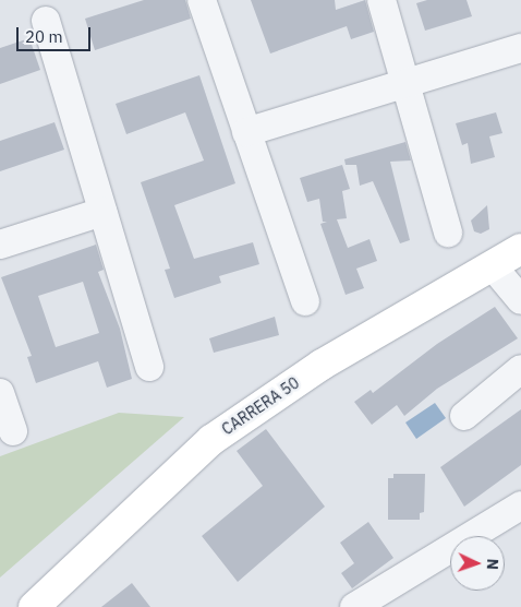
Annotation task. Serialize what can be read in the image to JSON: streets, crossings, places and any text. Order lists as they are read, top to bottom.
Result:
{
  "streets": {
    "street": ["CARRERA 50"]
  },
  "scale_bar": "20 m",
  "north": "right"
}
